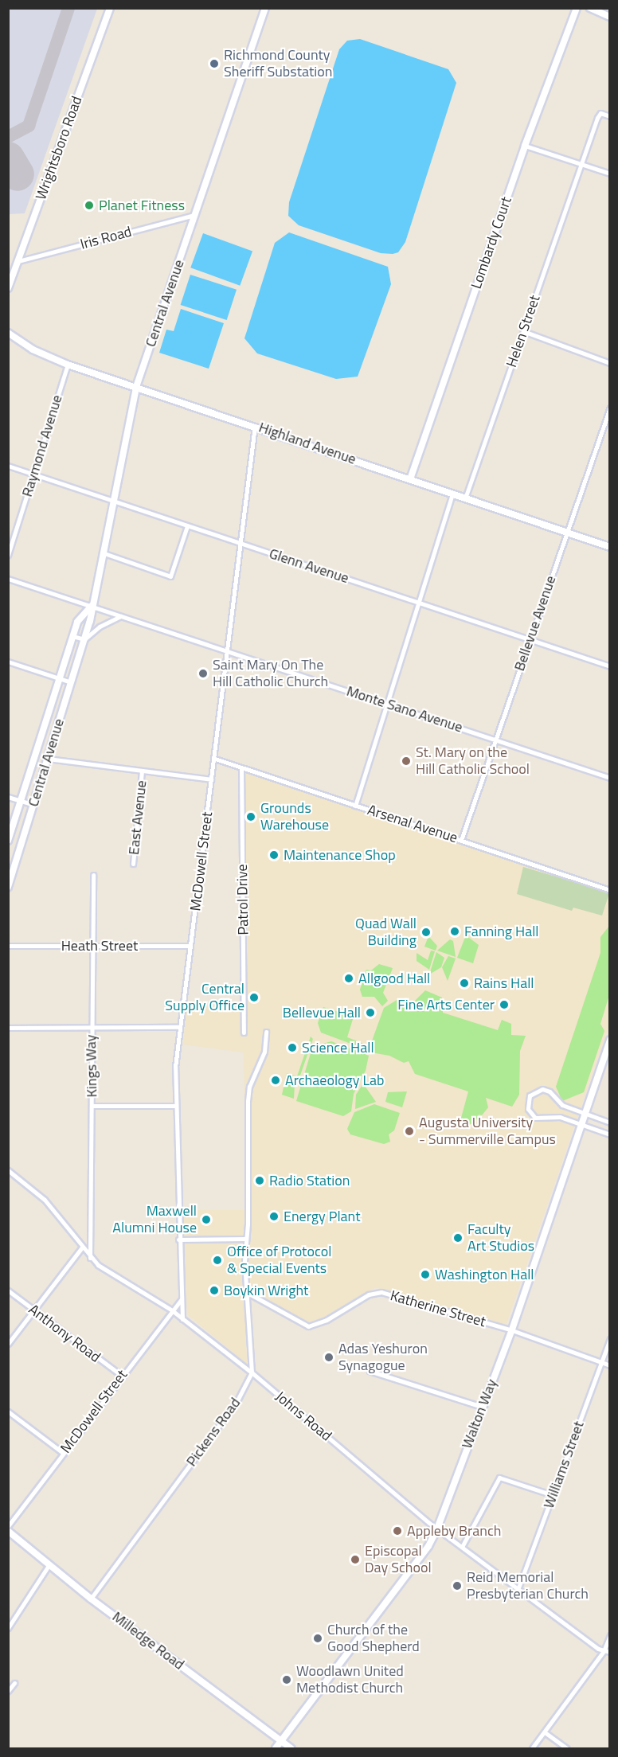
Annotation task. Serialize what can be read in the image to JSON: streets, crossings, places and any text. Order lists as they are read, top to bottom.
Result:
{
  "streets": {
    "main road": [
      "Wrightsboro Road",
      "Lombardy Court",
      "Central Avenue",
      "Highland Avenue",
      "Walton Way",
      "Milledge Road"
    ],
    "street": [
      "Iris Road",
      "Helen Street",
      "Raymond Avenue",
      "Glenn Avenue",
      "Bellevue Avenue",
      "Monte Sano Avenue",
      "East Avenue",
      "Arsenal Avenue",
      "McDowell Street",
      "Patrol Drive",
      "Heath Street",
      "Kings Way",
      "Katherine Street",
      "Anthony Road",
      "Johns Road",
      "Pickens Road",
      "Williams Street"
    ]
  },
  "crossings": [
    ["Wrightsboro Road", "Iris Road"],
    ["Iris Road", "Central Avenue"],
    ["Lombardy Court", "Highland Avenue"],
    ["Central Avenue", "Highland Avenue"],
    ["Central Avenue", "Glenn Avenue"],
    ["Central Avenue", "Monte Sano Avenue"],
    ["Helen Street", "Highland Avenue"],
    ["Highland Avenue", "Raymond Avenue"],
    ["Highland Avenue", "Bellevue Avenue"],
    ["Highland Avenue", "McDowell Street"],
    ["Raymond Avenue", "Glenn Avenue"],
    ["Glenn Avenue", "Bellevue Avenue"],
    ["Glenn Avenue", "McDowell Street"],
    ["Bellevue Avenue", "Monte Sano Avenue"],
    ["Bellevue Avenue", "Arsenal Avenue"],
    ["Monte Sano Avenue", "McDowell Street"],
    ["Arsenal Avenue", "McDowell Street"],
    ["Arsenal Avenue", "Patrol Drive"],
    ["McDowell Street", "Heath Street"],
    ["McDowell Street", "Anthony Road"],
    ["McDowell Street", "Johns Road"],
    ["Heath Street", "Kings Way"],
    ["Kings Way", "Johns Road"],
    ["Katherine Street", "Walton Way"],
    ["Katherine Street", "Williams Street"],
    ["Walton Way", "Johns Road"],
    ["Walton Way", "Milledge Road"],
    ["Johns Road", "Pickens Road"],
    ["Johns Road", "Williams Street"],
    ["Pickens Road", "Milledge Road"]
  ],
  "places": [
    "Richmond County Sheriff Substation",
    "Planet Fitness",
    "Saint Mary On The Hill Catholic Church",
    "St. Mary on the Hill Catholic School",
    "Grounds Warehouse",
    "Maintenance Shop",
    "Fanning Hall",
    "Quad Wall Building",
    "Allgood Hall",
    "Rains Hall",
    "Central Supply Office",
    "Fine Arts Center",
    "Bellevue Hall",
    "Science Hall",
    "Archaeology Lab",
    "Augusta University - Summerville Campus",
    "Radio Station",
    "Energy Plant",
    "Maxwell Alumni House",
    "Faculty Art Studios",
    "Office of Protocol & Special Events",
    "Washington Hall",
    "Boykin Wright",
    "Adas Yeshuron Synagogue",
    "Appleby Branch",
    "Episcopal Day School",
    "Reid Memorial Presbyterian Church",
    "Church of the Good Shepherd",
    "Woodlawn United Methodist Church"
  ]
}
